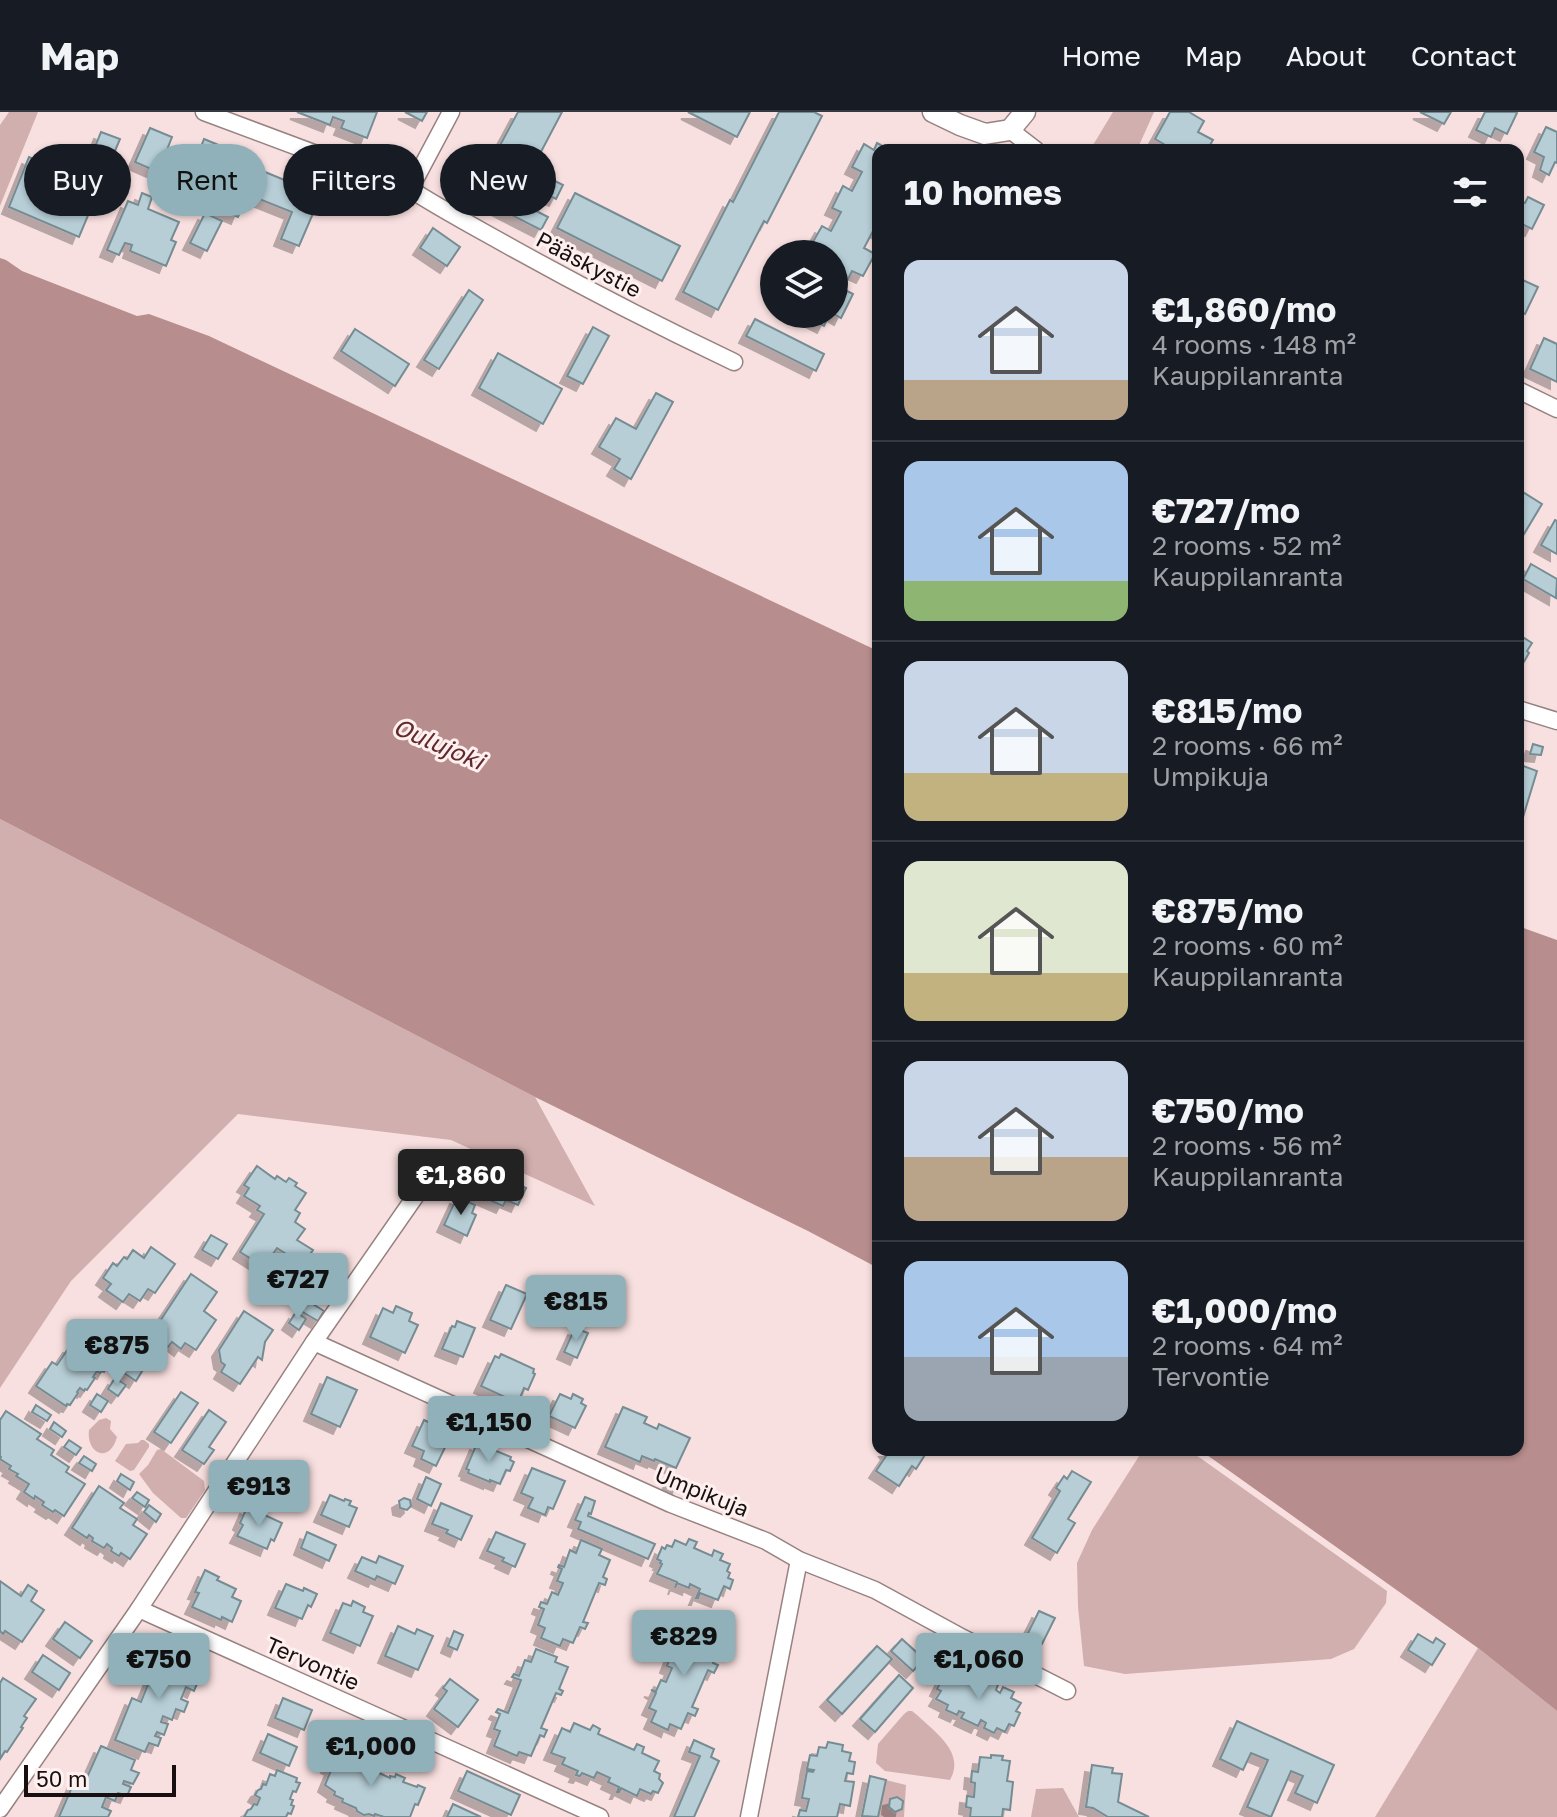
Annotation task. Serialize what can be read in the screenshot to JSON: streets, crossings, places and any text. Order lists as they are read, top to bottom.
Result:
{
  "streets": {
    "street": ["Pääskystie", "Umpikuja", "Tervontie"]
  },
  "water": ["Oulujoki"],
  "scale_bar": "50 m",
  "page": {
    "header": "Map",
    "nav": [
      "Home",
      "Map",
      "About",
      "Contact"
    ],
    "chip": [
      "Buy",
      "Rent",
      "Filters",
      "New"
    ],
    "heading": "10 homes",
    "list": [
      {
        "name": "€1,860/mo",
        "note": "4 rooms · 148 m² · Kauppilanranta"
      },
      {
        "name": "€727/mo",
        "note": "2 rooms · 52 m² · Kauppilanranta"
      },
      {
        "name": "€815/mo",
        "note": "2 rooms · 66 m² · Umpikuja"
      },
      {
        "name": "€875/mo",
        "note": "2 rooms · 60 m² · Kauppilanranta"
      },
      {
        "name": "€750/mo",
        "note": "2 rooms · 56 m² · Kauppilanranta"
      },
      {
        "name": "€1,000/mo",
        "note": "2 rooms · 64 m² · Tervontie"
      }
    ],
    "price": [
      "€1,860",
      "€727",
      "€815",
      "€875",
      "€1,150",
      "€913",
      "€829",
      "€750",
      "€1,060",
      "€1,000"
    ],
    "scale": "50 m"
  }
}
